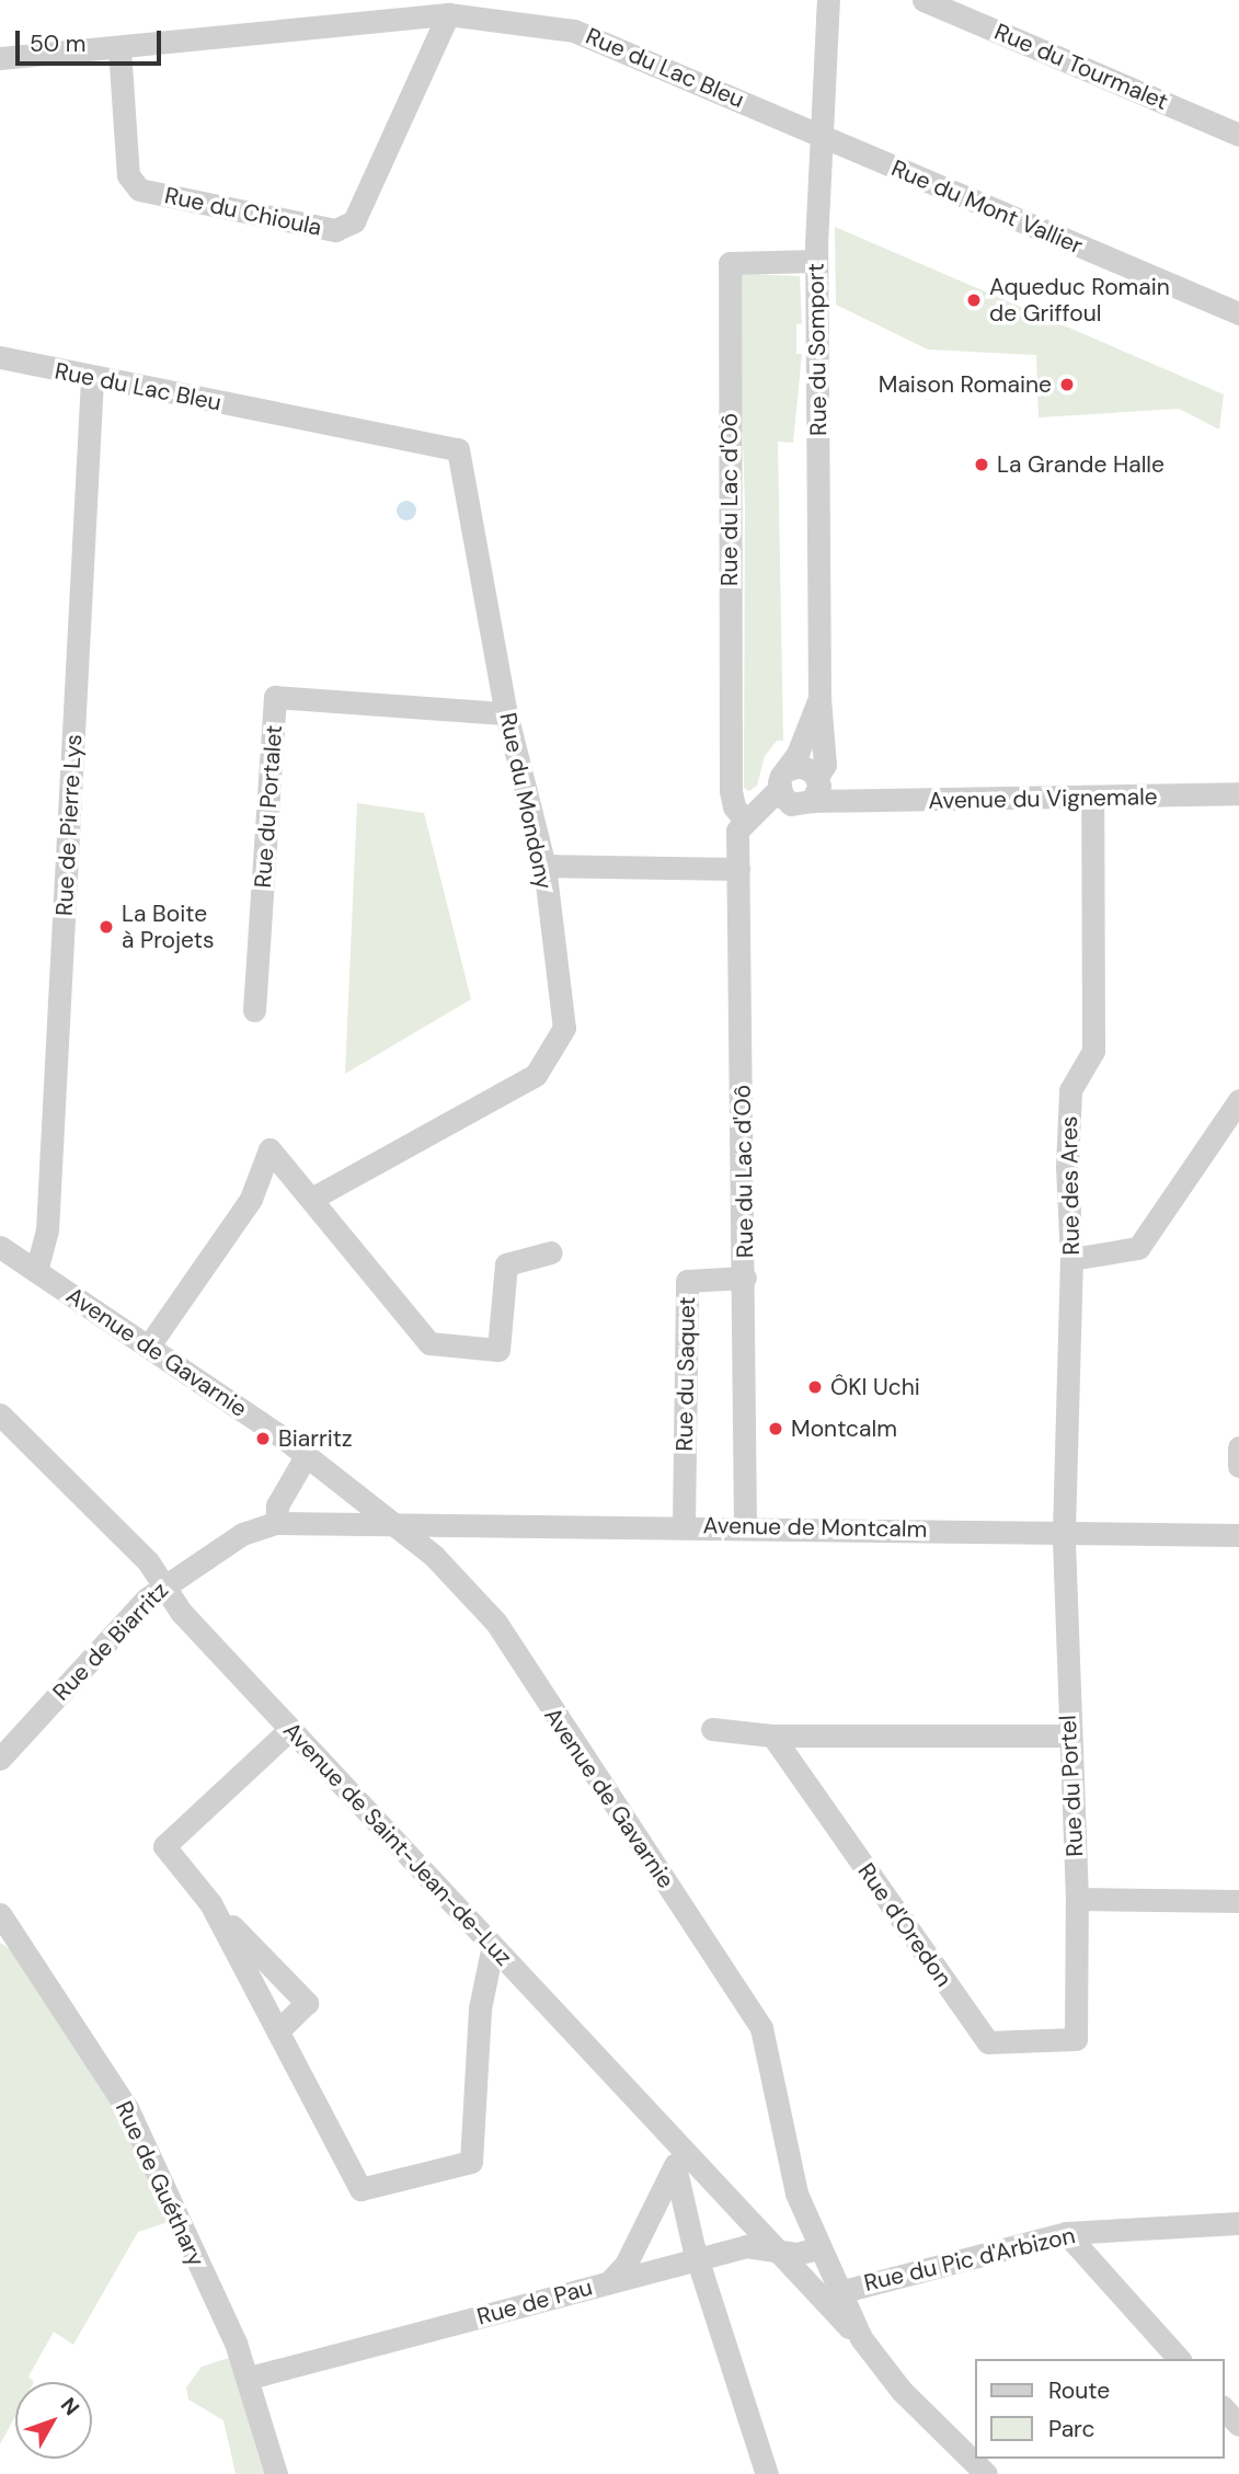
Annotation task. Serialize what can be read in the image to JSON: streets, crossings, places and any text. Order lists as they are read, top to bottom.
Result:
{
  "streets": {
    "street": [
      "Rue du Tourmalet",
      "Rue du Lac Bleu",
      "Rue du Mont Vallier",
      "Rue du Chioula",
      "Rue du Somport",
      "Rue du Lac d'Oô",
      "Avenue du Vignemale",
      "Rue du Mondony",
      "Rue du Portalet",
      "Rue de Pierre Lys",
      "Rue des Ares",
      "Avenue de Gavarnie",
      "Rue du Saquet",
      "Avenue de Montcalm",
      "Rue de Biarritz",
      "Rue du Portel",
      "Avenue de Saint-Jean-de-Luz",
      "Rue d'Oredon",
      "Rue de Guéthary",
      "Rue du Pic d'Arbizon",
      "Rue de Pau"
    ]
  },
  "crossings": [
    ["Rue du Lac Bleu", "Rue du Mont Vallier"],
    ["Rue du Lac Bleu", "Rue du Chioula"],
    ["Rue du Lac Bleu", "Rue du Somport"],
    ["Rue du Lac Bleu", "Rue du Mondony"],
    ["Rue du Lac Bleu", "Rue de Pierre Lys"],
    ["Rue du Mont Vallier", "Rue du Somport"],
    ["Rue du Somport", "Rue du Lac d'Oô"],
    ["Rue du Somport", "Avenue du Vignemale"],
    ["Rue du Lac d'Oô", "Rue du Saquet"],
    ["Rue du Lac d'Oô", "Avenue de Montcalm"],
    ["Avenue du Vignemale", "Rue des Ares"],
    ["Rue du Mondony", "Rue du Portalet"],
    ["Rue de Pierre Lys", "Avenue de Gavarnie"],
    ["Rue des Ares", "Avenue de Montcalm"],
    ["Rue des Ares", "Rue du Portel"],
    ["Avenue de Gavarnie", "Avenue de Montcalm"],
    ["Avenue de Gavarnie", "Rue de Biarritz"],
    ["Avenue de Gavarnie", "Avenue de Saint-Jean-de-Luz"],
    ["Avenue de Gavarnie", "Rue du Pic d'Arbizon"],
    ["Avenue de Gavarnie", "Rue de Pau"],
    ["Rue du Saquet", "Avenue de Montcalm"],
    ["Avenue de Montcalm", "Rue de Biarritz"],
    ["Avenue de Montcalm", "Rue du Portel"],
    ["Rue de Biarritz", "Avenue de Saint-Jean-de-Luz"],
    ["Rue du Portel", "Rue d'Oredon"],
    ["Avenue de Saint-Jean-de-Luz", "Rue de Pau"],
    ["Rue de Guéthary", "Rue de Pau"]
  ],
  "places": [
    "Aqueduc Romain de Griffoul",
    "Maison Romaine",
    "La Grande Halle",
    "La Boite à Projets",
    "ÔKI Uchi",
    "Montcalm",
    "Biarritz"
  ],
  "legend": ["Route", "Parc"],
  "scale_bar": "50 m",
  "north": "top right"
}
